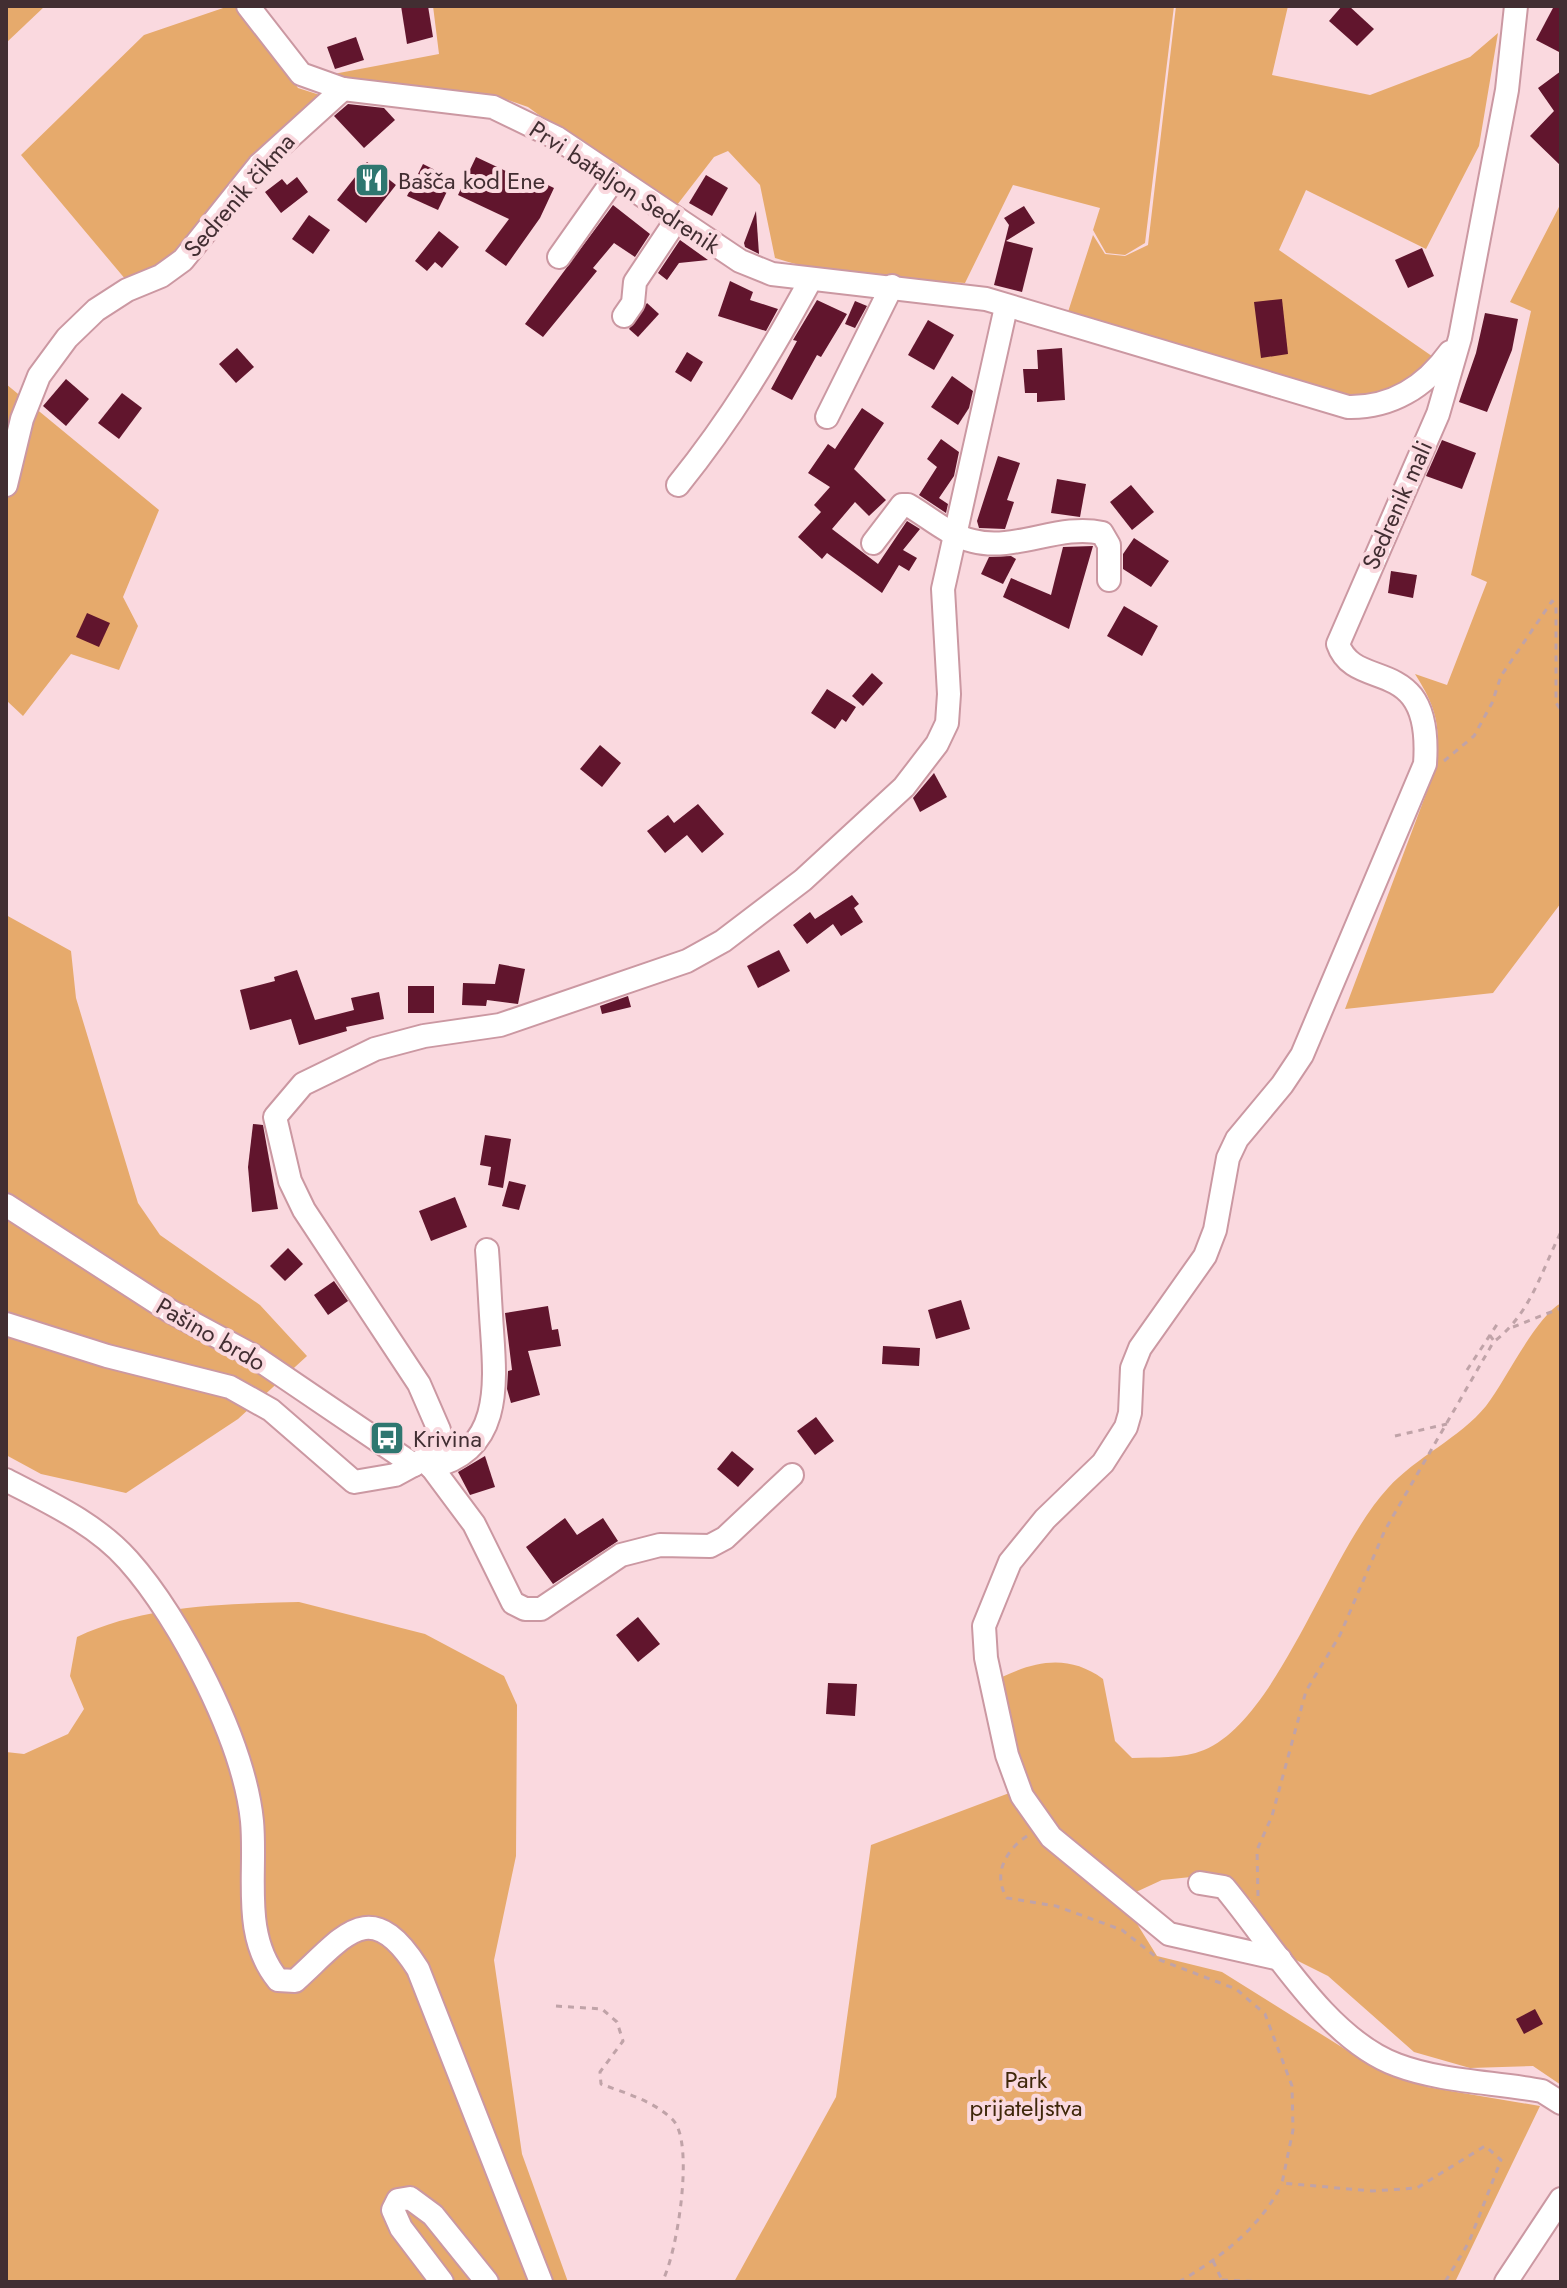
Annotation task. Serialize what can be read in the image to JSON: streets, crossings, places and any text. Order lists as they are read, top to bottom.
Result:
{
  "streets": {
    "street": [
      "Prvi bataljon Sedrenik",
      "Sedrenik čikma",
      "Sedrenik mali",
      "Pašino brdo"
    ]
  },
  "crossings": [
    ["Prvi bataljon Sedrenik", "Sedrenik čikma"],
    ["Prvi bataljon Sedrenik", "Sedrenik mali"]
  ],
  "parks": ["Park prijateljstva"],
  "places": {
    "restaurant": ["Bašča kod Ene"],
    "bus stop": ["Krivina"]
  }
}
